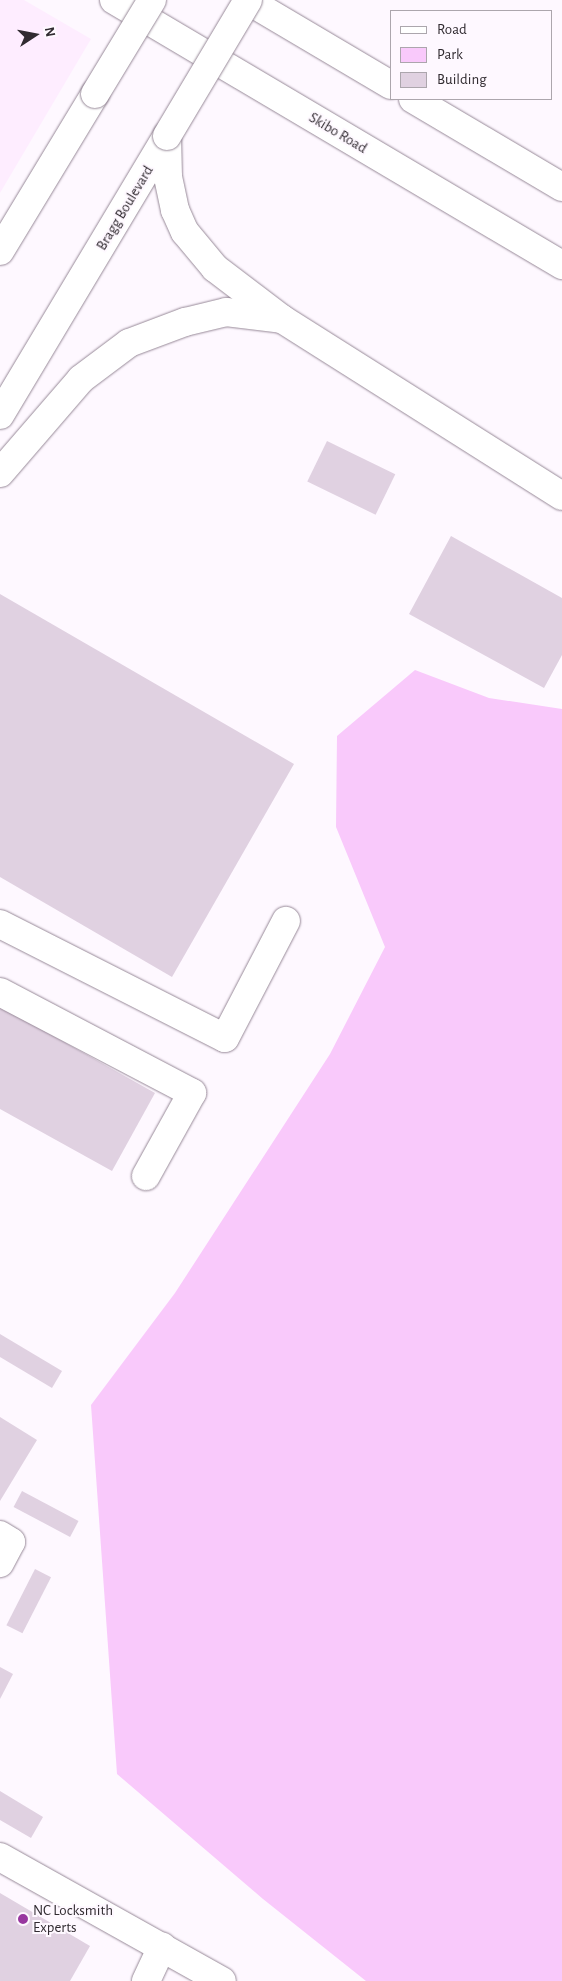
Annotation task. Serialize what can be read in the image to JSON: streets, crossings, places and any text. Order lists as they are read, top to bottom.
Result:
{
  "streets": {
    "main road": ["Skibo Road", "Bragg Boulevard"]
  },
  "places": ["NC Locksmith Experts"],
  "legend": ["Road", "Park", "Building"],
  "north": "right"
}
